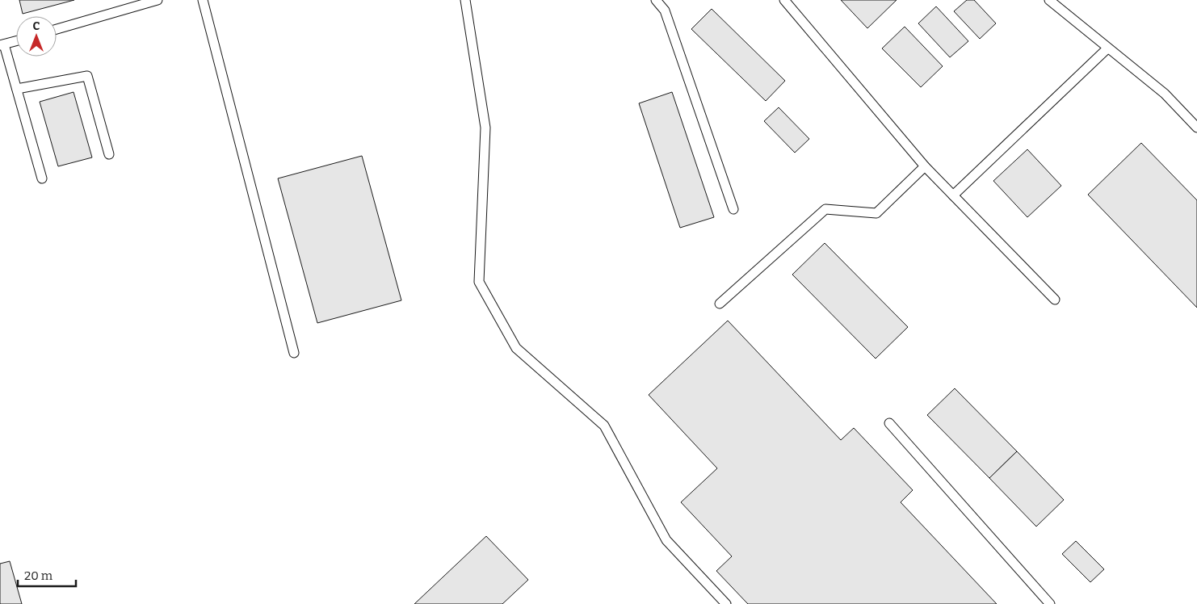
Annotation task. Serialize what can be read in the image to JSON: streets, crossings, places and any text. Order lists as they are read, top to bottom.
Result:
{
  "scale_bar": "20 m",
  "north": "top"
}
